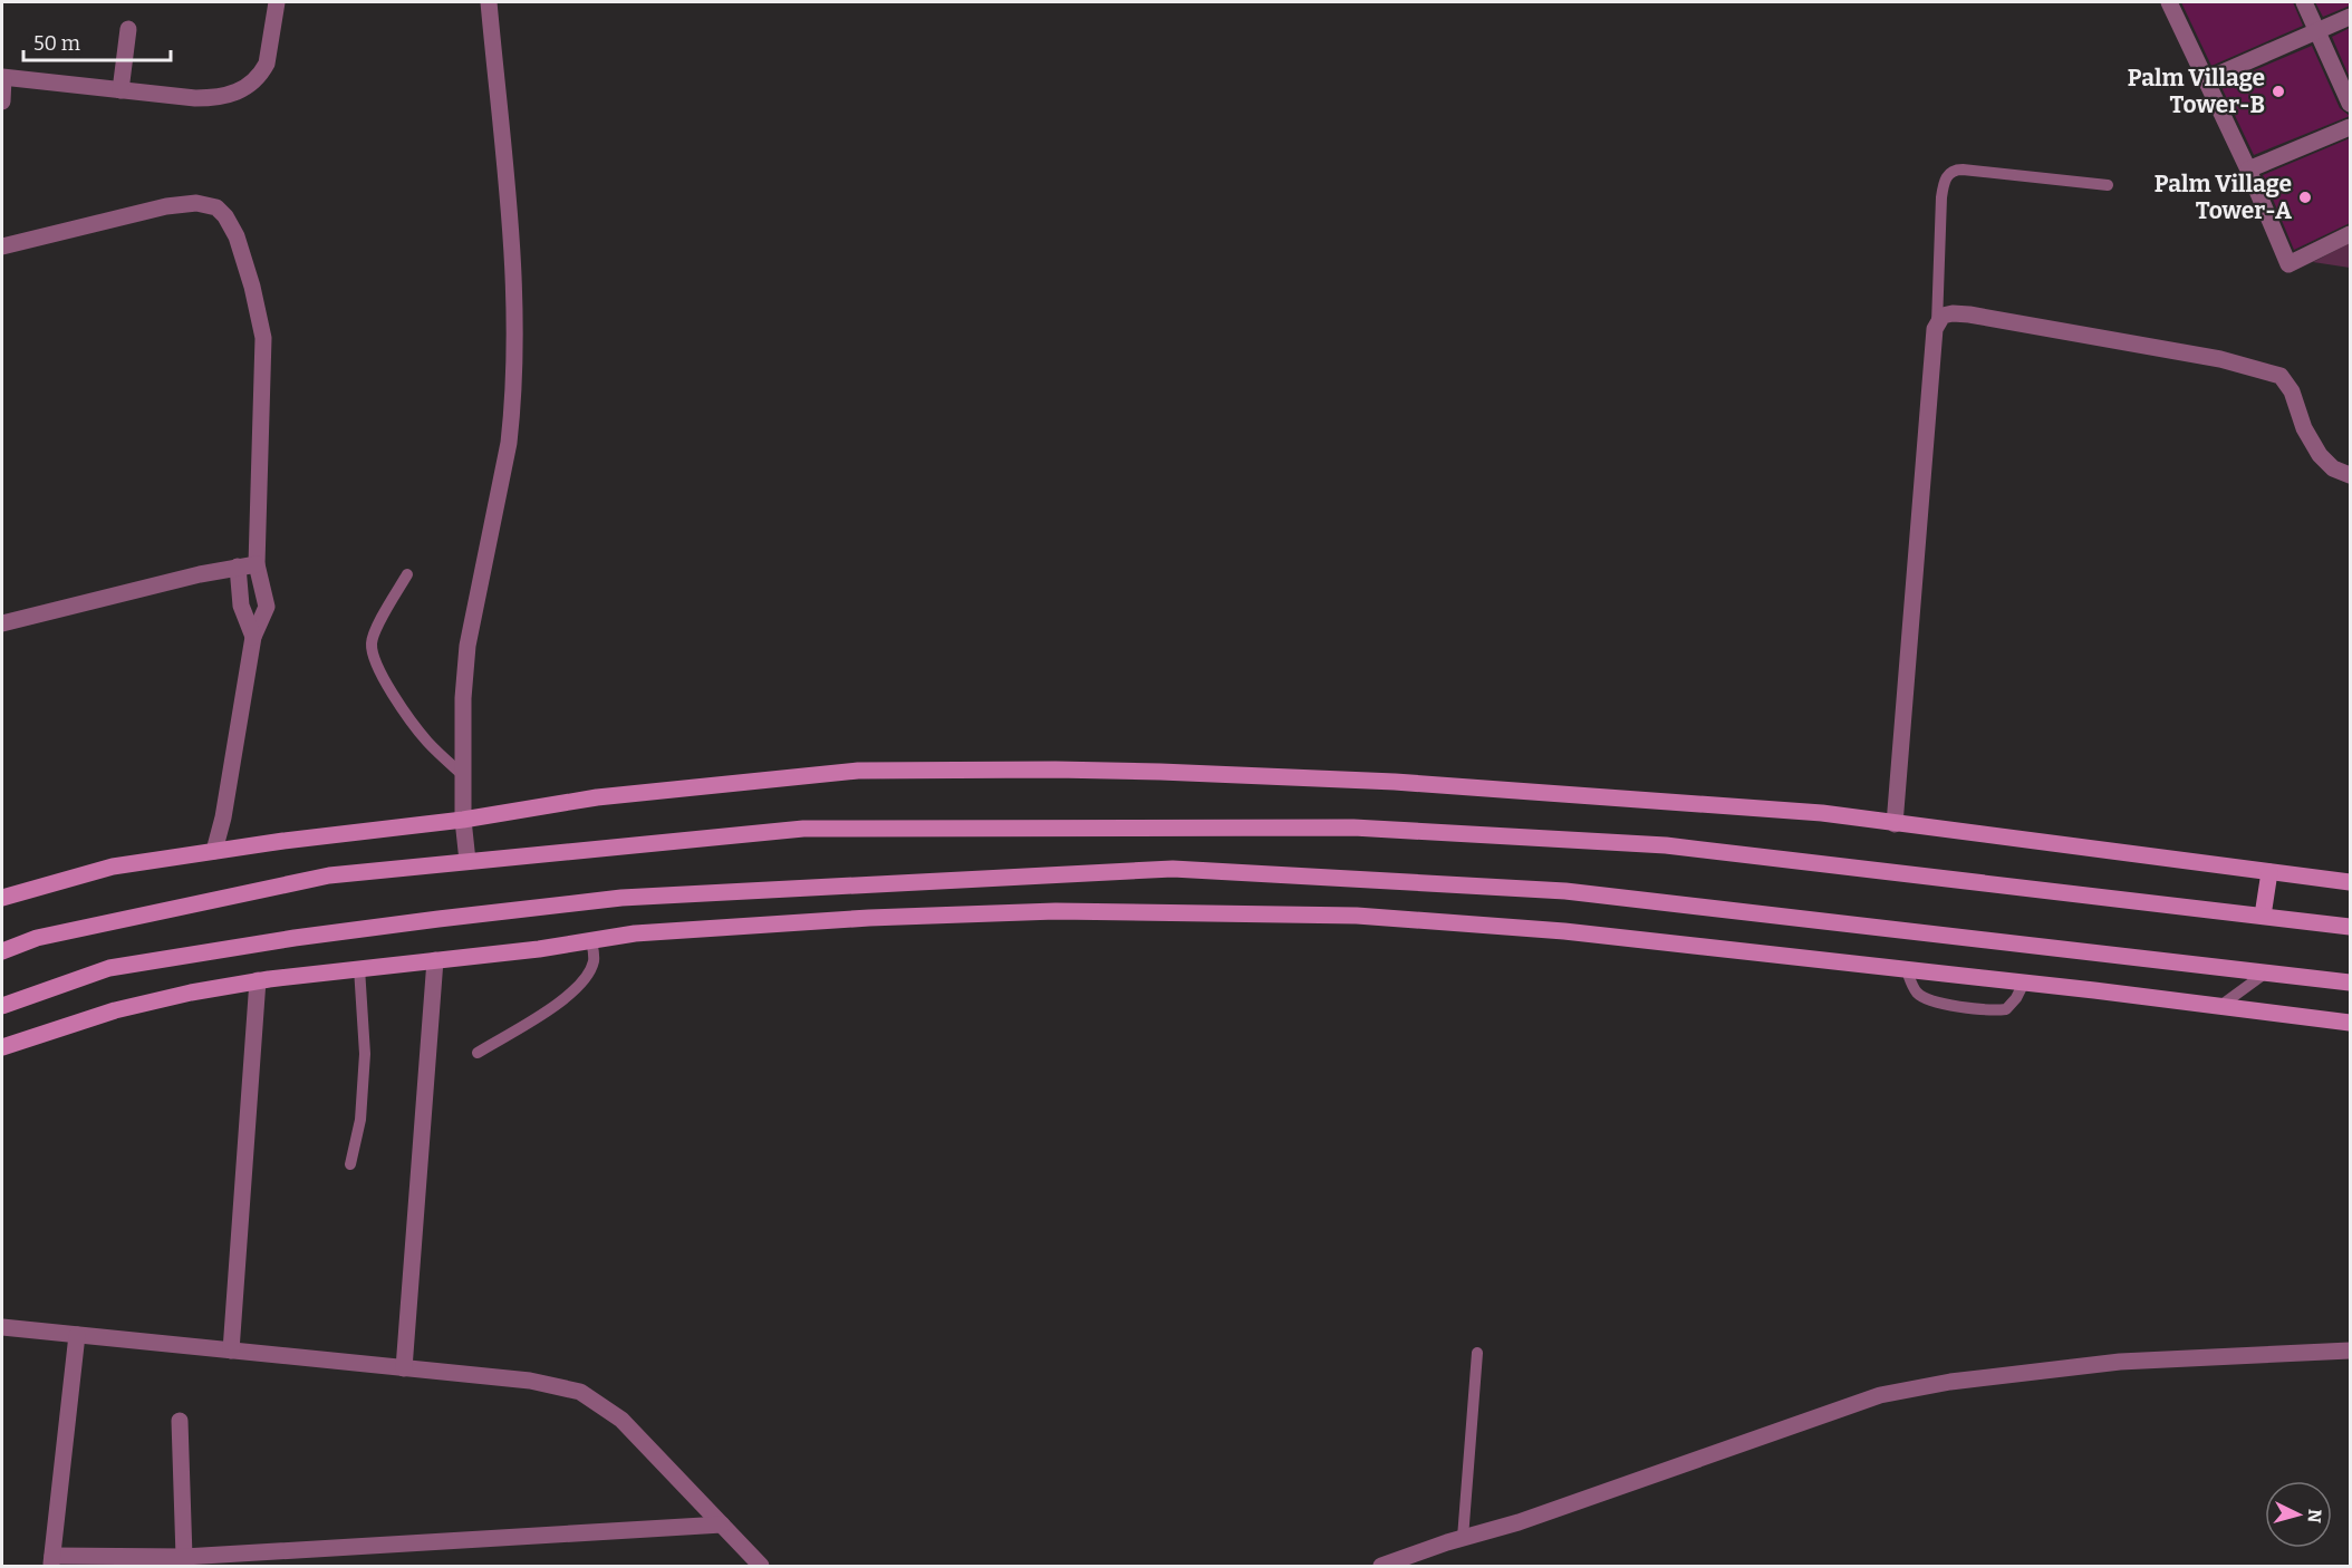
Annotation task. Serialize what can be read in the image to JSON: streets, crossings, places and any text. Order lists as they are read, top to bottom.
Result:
{
  "places": ["Palm Village Tower-B", "Palm Village Tower-A"],
  "scale_bar": "50 m",
  "north": "right"
}
